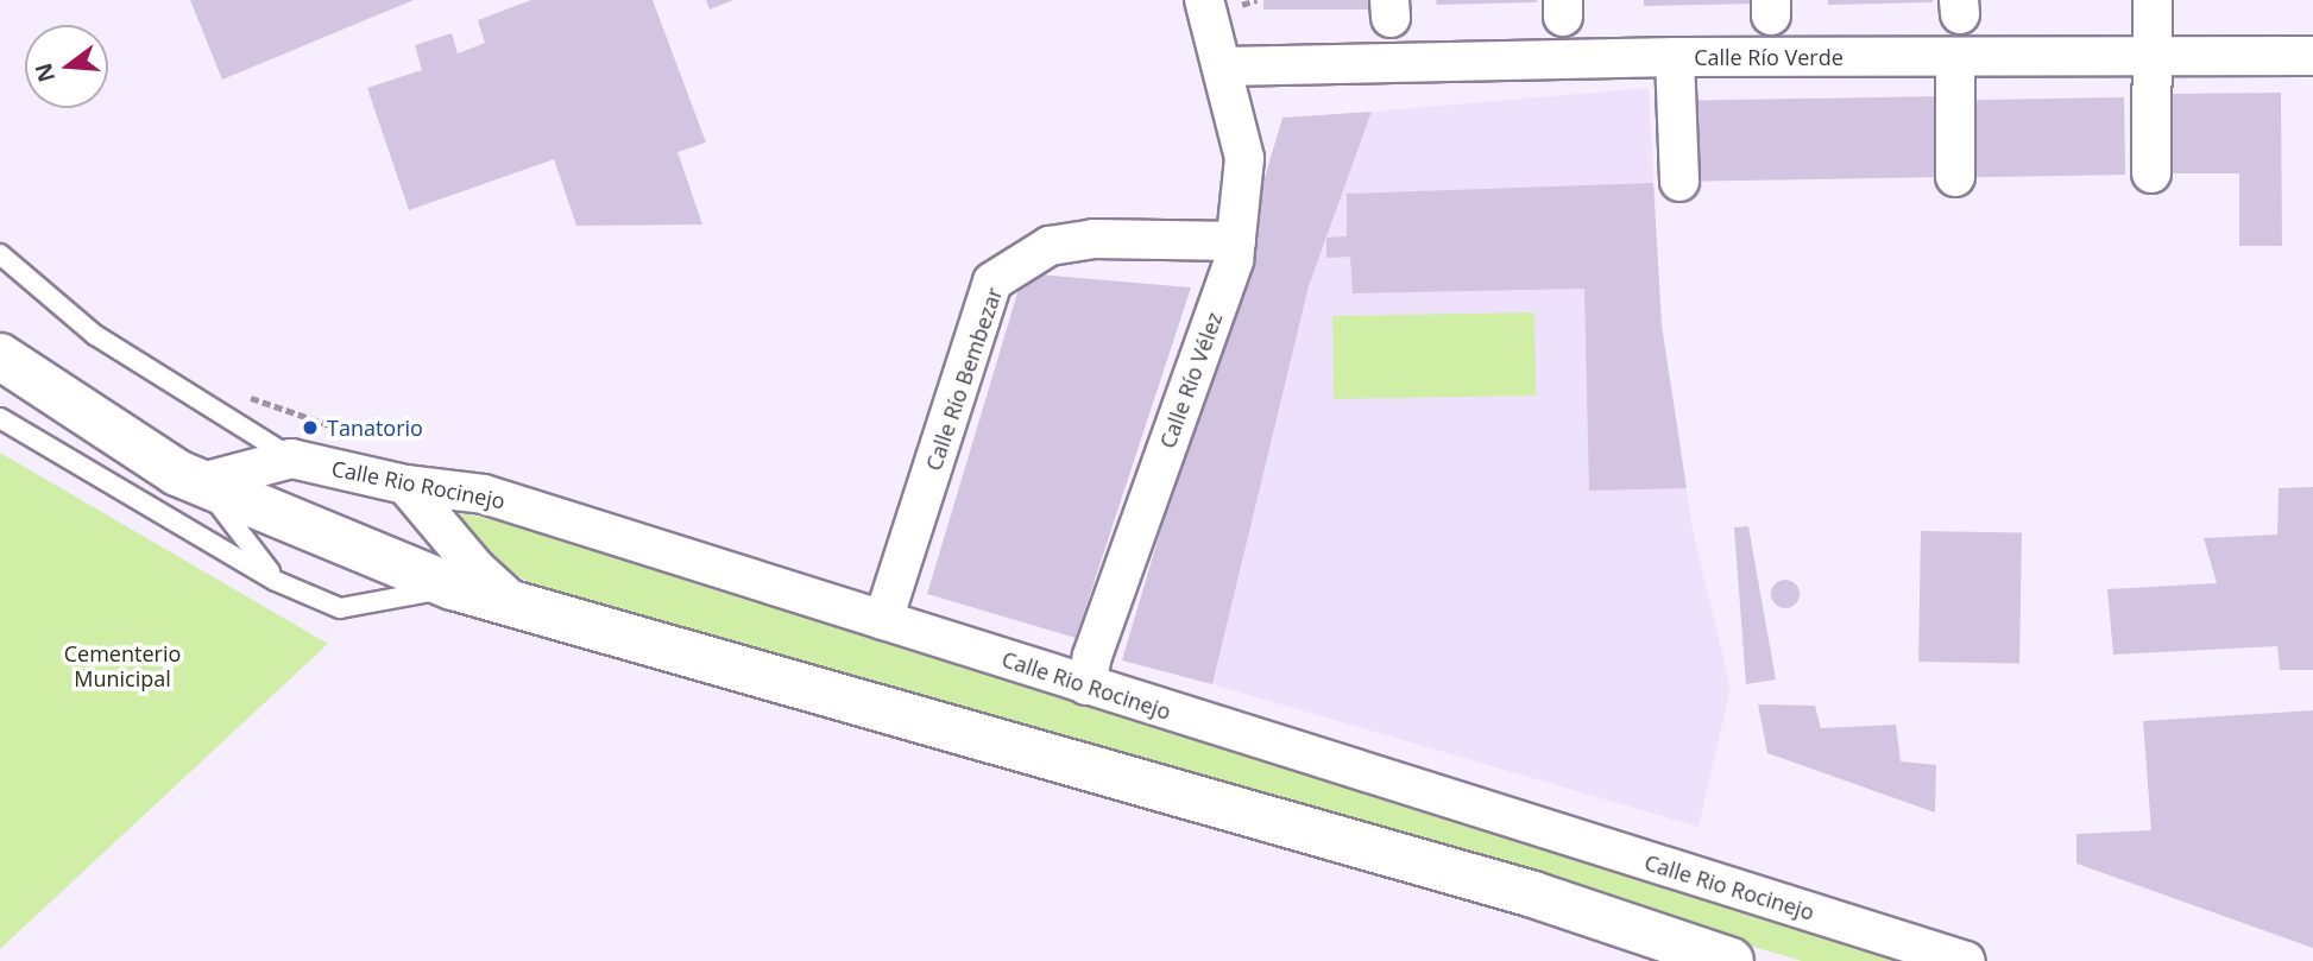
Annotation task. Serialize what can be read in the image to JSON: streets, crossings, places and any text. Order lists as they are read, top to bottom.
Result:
{
  "streets": {
    "street": [
      "Calle Río Verde",
      "Calle Río Bembezar",
      "Calle Río Vélez",
      "Calle Rio Rocinejo"
    ]
  },
  "crossings": [
    ["Calle Río Verde", "Calle Río Vélez"],
    ["Calle Río Bembezar", "Calle Río Vélez"],
    ["Calle Río Bembezar", "Calle Rio Rocinejo"],
    ["Calle Río Vélez", "Calle Rio Rocinejo"]
  ],
  "parks": ["Cementerio Municipal"],
  "places": ["Tanatorio"],
  "north": "left"
}
